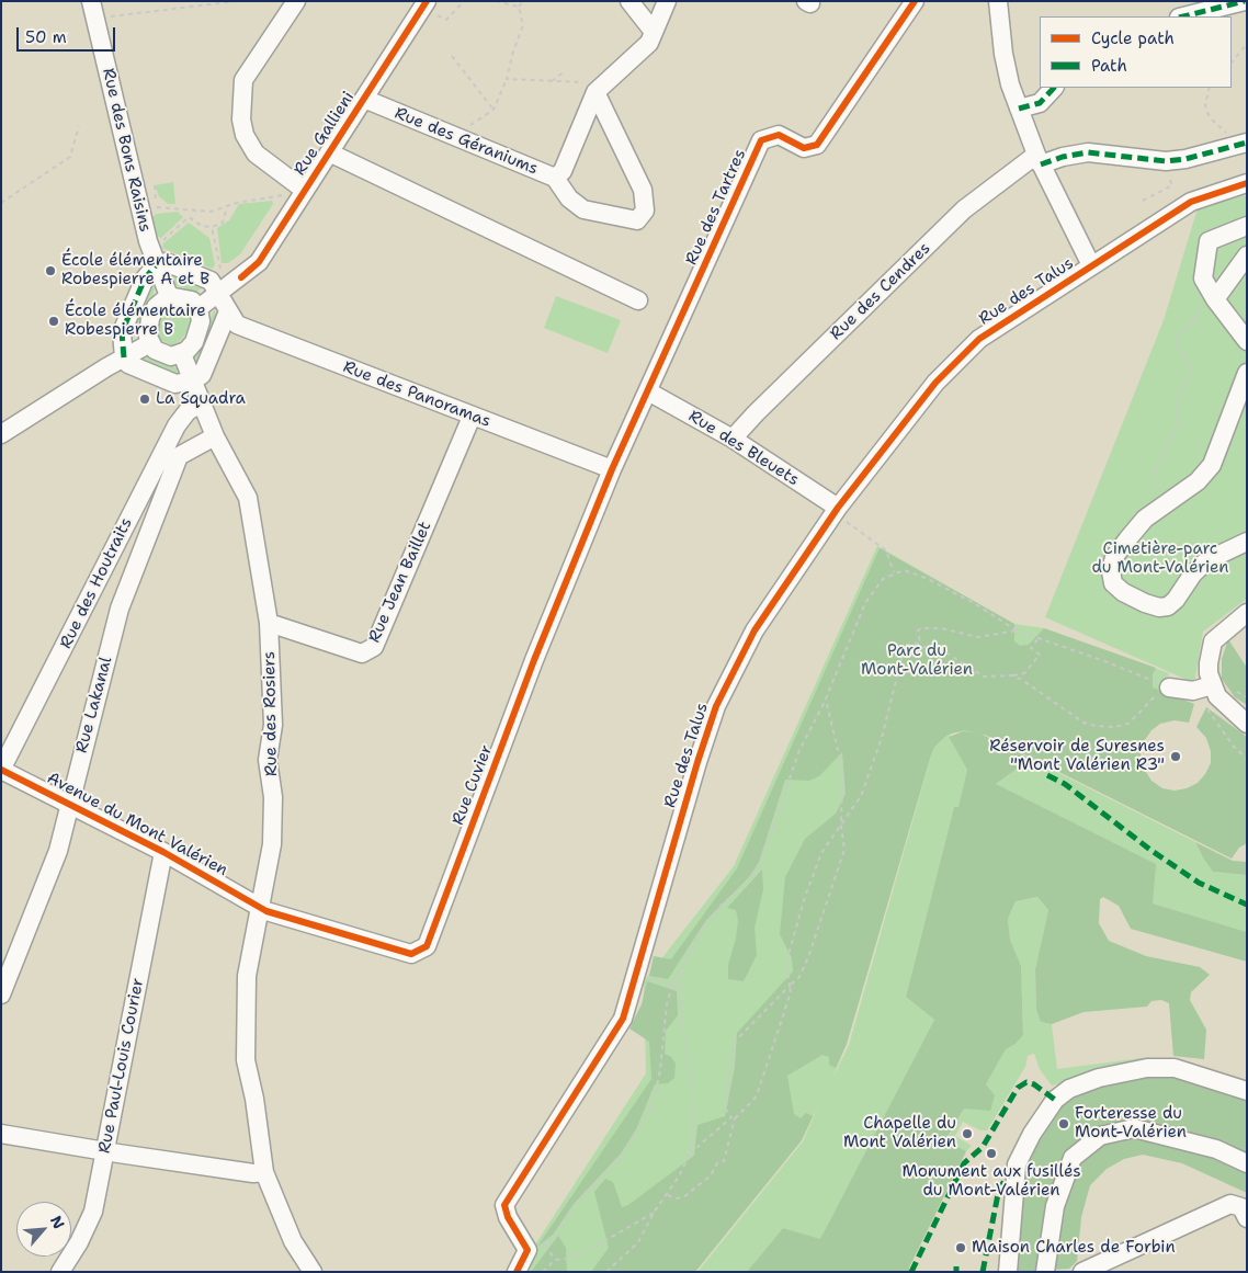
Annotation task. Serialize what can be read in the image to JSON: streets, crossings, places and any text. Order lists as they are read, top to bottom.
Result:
{
  "streets": {
    "street": [
      "Rue Gallieni",
      "Rue des Géraniums",
      "Rue des Bons Raisins",
      "Rue des Tartres",
      "Rue des Cendres",
      "Rue des Talus",
      "Rue des Panoramas",
      "Rue des Bleuets",
      "Rue Jean Baillet",
      "Rue des Houtraits",
      "Rue Lakanal",
      "Rue des Rosiers",
      "Rue Cuvier",
      "Avenue du Mont Valérien",
      "Rue Paul-Louis Courier"
    ]
  },
  "crossings": [
    ["Rue Gallieni", "Rue des Géraniums"],
    ["Rue Gallieni", "Rue des Bons Raisins"],
    ["Rue Gallieni", "Rue des Rosiers"],
    ["Rue des Bons Raisins", "Rue des Rosiers"],
    ["Rue des Tartres", "Rue des Panoramas"],
    ["Rue des Tartres", "Rue des Bleuets"],
    ["Rue des Tartres", "Rue Cuvier"],
    ["Rue des Cendres", "Rue des Bleuets"],
    ["Rue des Talus", "Rue des Bleuets"],
    ["Rue des Panoramas", "Rue Jean Baillet"],
    ["Rue des Panoramas", "Rue Cuvier"],
    ["Rue Jean Baillet", "Rue des Rosiers"],
    ["Rue des Houtraits", "Rue des Rosiers"],
    ["Rue des Houtraits", "Avenue du Mont Valérien"],
    ["Rue Lakanal", "Rue des Rosiers"],
    ["Rue Lakanal", "Avenue du Mont Valérien"],
    ["Rue des Rosiers", "Rue Cuvier"],
    ["Rue des Rosiers", "Avenue du Mont Valérien"],
    ["Rue Cuvier", "Avenue du Mont Valérien"],
    ["Avenue du Mont Valérien", "Rue Paul-Louis Courier"]
  ],
  "parks": ["Cimetière-parc du Mont-Valérien", "Parc du Mont-Valérien"],
  "places": [
    "École élémentaire Robespierre A et B",
    "École élémentaire Robespierre B",
    "La Squadra",
    "Réservoir de Suresnes \"Mont Valérien R3\"",
    "Forteresse du Mont-Valérien",
    "Chapelle du Mont Valérien",
    "Monument aux fusillés du Mont-Valérien",
    "Maison Charles de Forbin"
  ],
  "legend": ["Cycle path", "Path"],
  "scale_bar": "50 m",
  "north": "top right"
}
